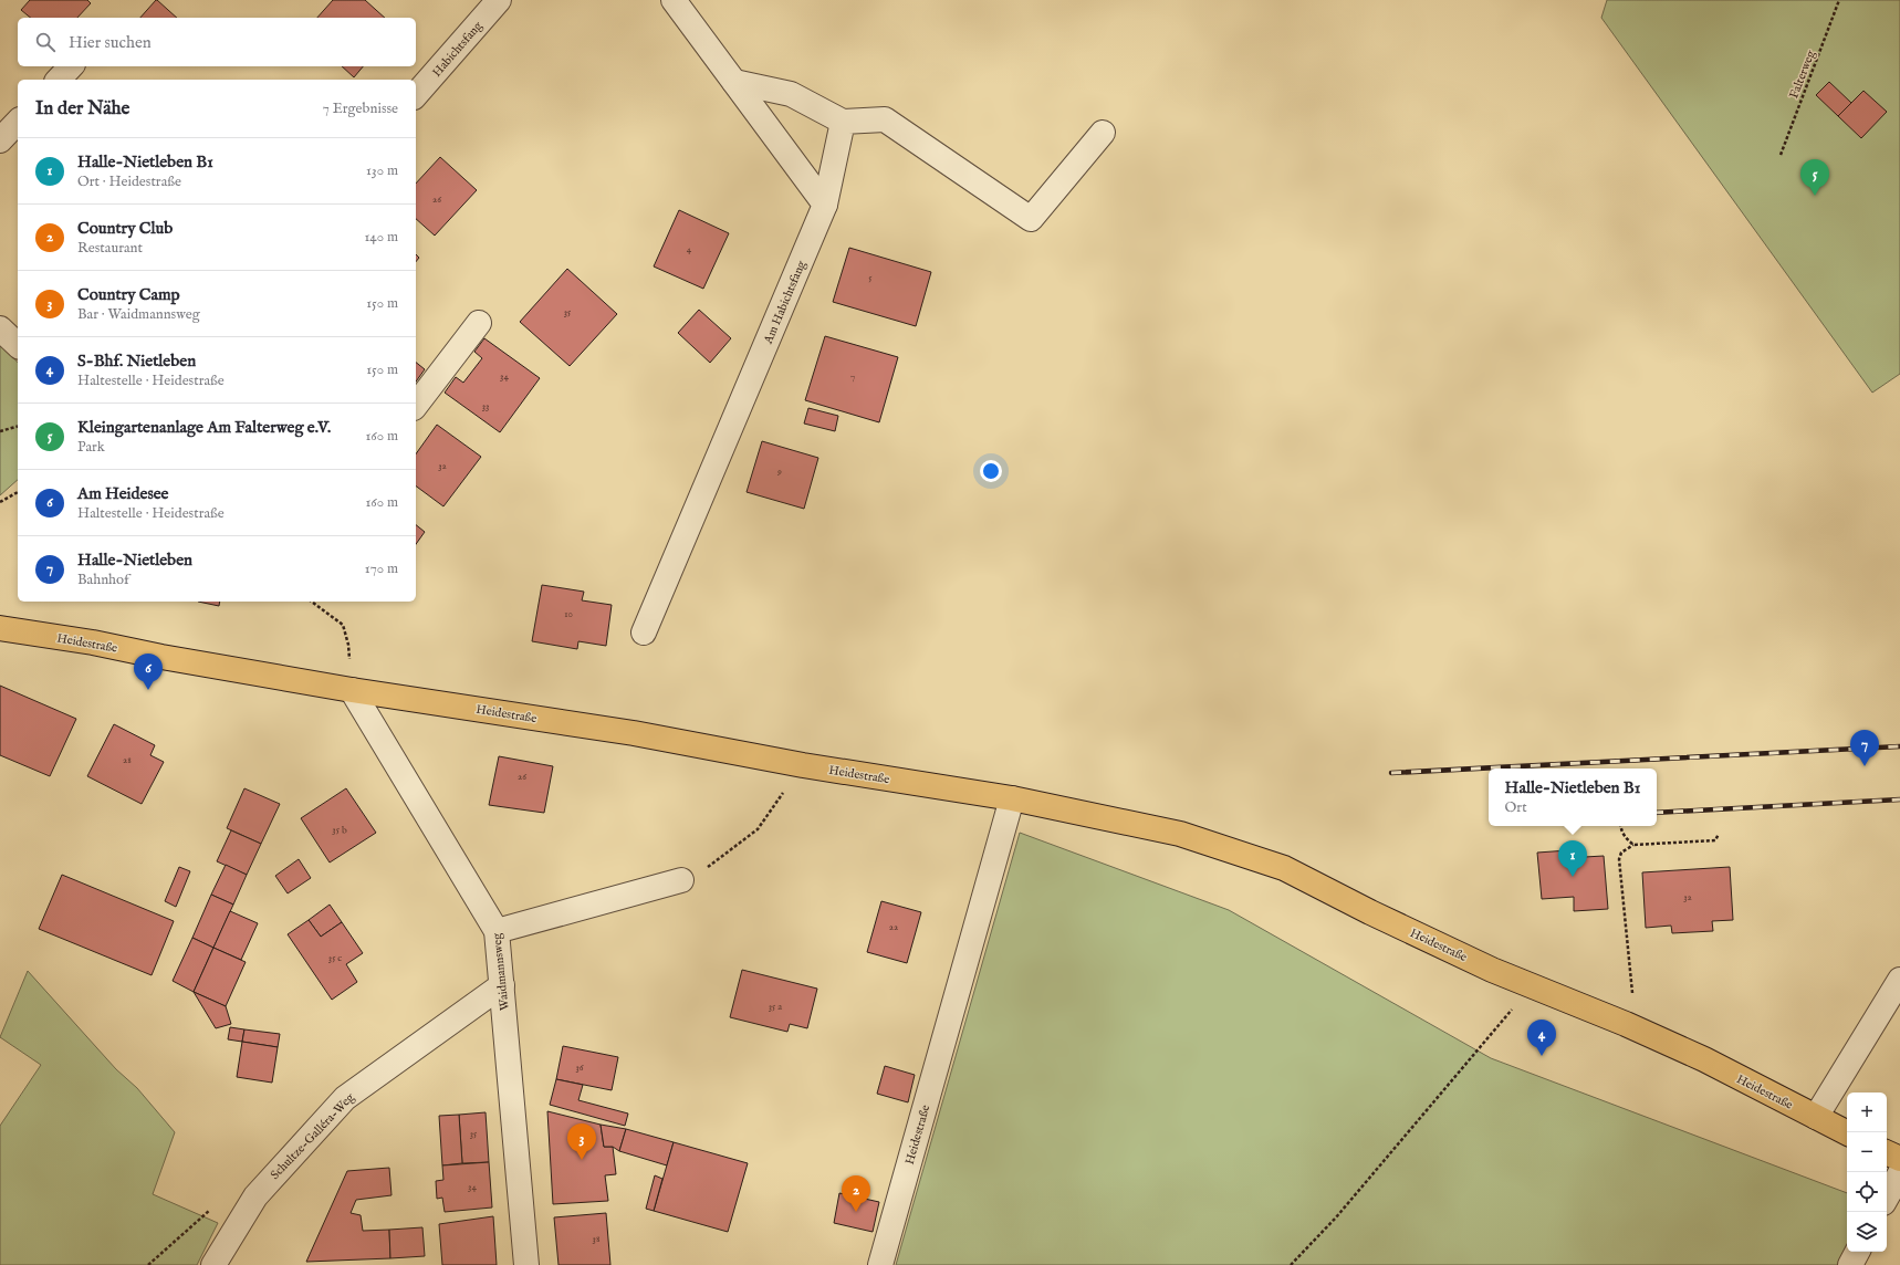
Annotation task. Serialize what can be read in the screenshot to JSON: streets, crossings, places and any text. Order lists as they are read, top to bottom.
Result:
{
  "streets": {
    "main road": ["Heidestraße"],
    "street": [
      "Habichtsfang",
      "Am Habichtsfang",
      "Waidmannsweg",
      "Schultze-Galléra-Weg"
    ],
    "path": ["Falterweg"]
  },
  "crossings": [
    ["Heidestraße", "Waidmannsweg"],
    ["Waidmannsweg", "Schultze-Galléra-Weg"]
  ],
  "house_numbers": [
    "26",
    "4",
    "5",
    "35",
    "34",
    "7",
    "33",
    "32",
    "9",
    "10",
    "28",
    "26",
    "35 b",
    "32",
    "22",
    "35 c",
    "35 a",
    "36",
    "35",
    "34",
    "38"
  ],
  "page": {
    "search": "Hier suchen",
    "heading": ["In der Nähe", "7 Ergebnisse"],
    "list": [
      {
        "mark": "1",
        "name": "Halle-Nietleben B1",
        "note": "Ort · Heidestraße",
        "value": "130 m"
      },
      {
        "mark": "2",
        "name": "Country Club",
        "note": "Restaurant",
        "value": "140 m"
      },
      {
        "mark": "3",
        "name": "Country Camp",
        "note": "Bar · Waidmannsweg",
        "value": "150 m"
      },
      {
        "mark": "4",
        "name": "S-Bhf. Nietleben",
        "note": "Haltestelle · Heidestraße",
        "value": "150 m"
      },
      {
        "mark": "5",
        "name": "Kleingartenanlage Am Falterweg e.V.",
        "note": "Park",
        "value": "160 m"
      },
      {
        "mark": "6",
        "name": "Am Heidesee",
        "note": "Haltestelle · Heidestraße",
        "value": "160 m"
      },
      {
        "mark": "7",
        "name": "Halle-Nietleben",
        "note": "Bahnhof",
        "value": "170 m"
      }
    ],
    "pins": [
      "5",
      "6",
      "7",
      "1",
      "4",
      "3",
      "2"
    ],
    "popup": ["Halle-Nietleben B1", "Ort"],
    "map_buttons": ["+", "−"]
  }
}
